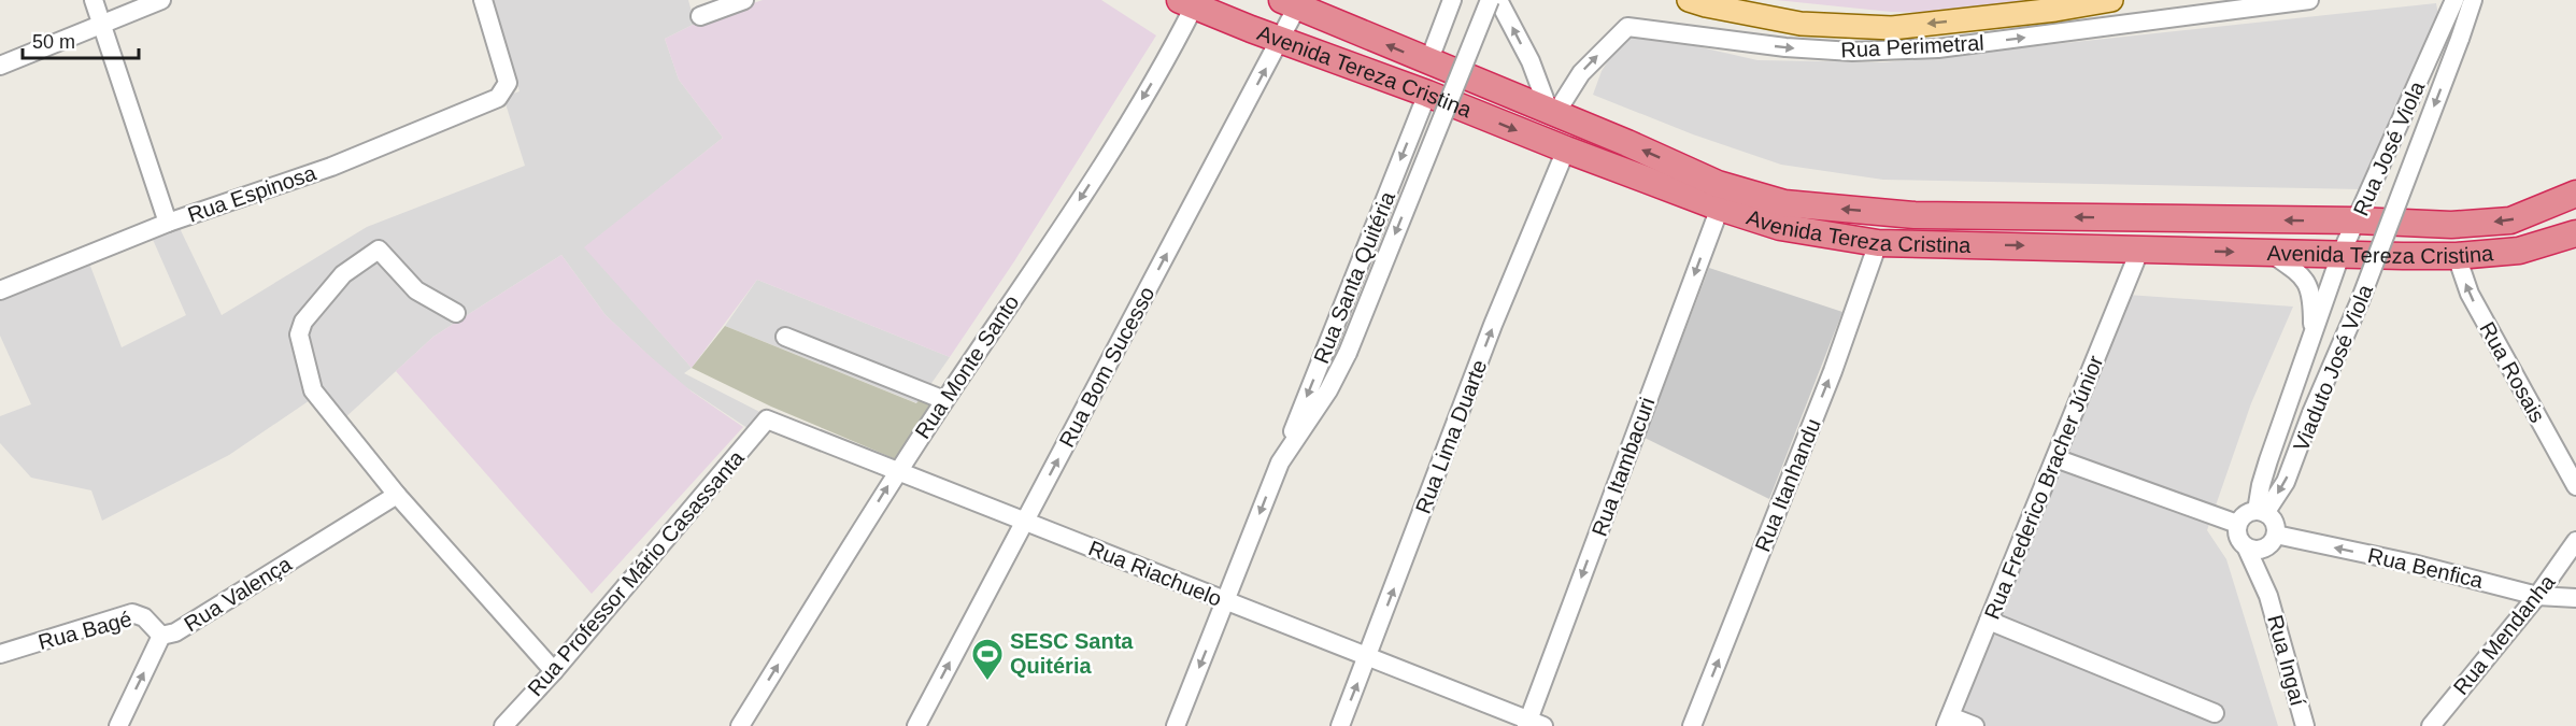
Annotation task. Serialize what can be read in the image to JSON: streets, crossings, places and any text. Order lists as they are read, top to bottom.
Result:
{
  "streets": {
    "highway": ["Avenida Tereza Cristina"],
    "street": [
      "Rua Perimetral",
      "Rua José Viola",
      "Rua Espinosa",
      "Rua Santa Quitéria",
      "Rua Monte Santo",
      "Rua Bom Sucesso",
      "Viaduto José Viola",
      "Rua Rosais",
      "Rua Lima Duarte",
      "Rua Itambacuri",
      "Rua Itanhandu",
      "Rua Frederico Bracher Júnior",
      "Rua Benfica",
      "Rua Professor Mário Casassanta",
      "Rua Riachuelo",
      "Rua Valença",
      "Rua Bagé",
      "Rua Mendanha",
      "Rua Ingaí"
    ]
  },
  "crossings": [
    ["Rua Perimetral", "Avenida Tereza Cristina"],
    ["Avenida Tereza Cristina", "Rua José Viola"],
    ["Avenida Tereza Cristina", "Rua Santa Quitéria"],
    ["Avenida Tereza Cristina", "Rua Monte Santo"],
    ["Avenida Tereza Cristina", "Rua Bom Sucesso"],
    ["Avenida Tereza Cristina", "Rua Rosais"],
    ["Avenida Tereza Cristina", "Rua Lima Duarte"],
    ["Avenida Tereza Cristina", "Rua Itambacuri"],
    ["Avenida Tereza Cristina", "Rua Itanhandu"],
    ["Avenida Tereza Cristina", "Rua Frederico Bracher Júnior"],
    ["Rua José Viola", "Viaduto José Viola"],
    ["Rua José Viola", "Rua Benfica"],
    ["Rua José Viola", "Rua Ingaí"],
    ["Rua Santa Quitéria", "Rua Riachuelo"],
    ["Rua Monte Santo", "Rua Riachuelo"],
    ["Rua Bom Sucesso", "Rua Riachuelo"],
    ["Viaduto José Viola", "Rua Benfica"],
    ["Viaduto José Viola", "Rua Ingaí"],
    ["Rua Lima Duarte", "Rua Riachuelo"],
    ["Rua Itambacuri", "Rua Riachuelo"],
    ["Rua Benfica", "Rua Mendanha"],
    ["Rua Benfica", "Rua Ingaí"],
    ["Rua Professor Mário Casassanta", "Rua Riachuelo"],
    ["Rua Valença", "Rua Bagé"]
  ],
  "one_way": [
    "Rua Perimetral",
    "Rua Santa Quitéria",
    "Rua Bom Sucesso",
    "Viaduto José Viola",
    "Rua Rosais",
    "Rua Lima Duarte",
    "Rua Itambacuri",
    "Rua Itanhandu",
    "Rua Benfica"
  ],
  "places": {
    "sports": ["SESC Santa Quitéria"]
  },
  "scale_bar": "50 m"
}
